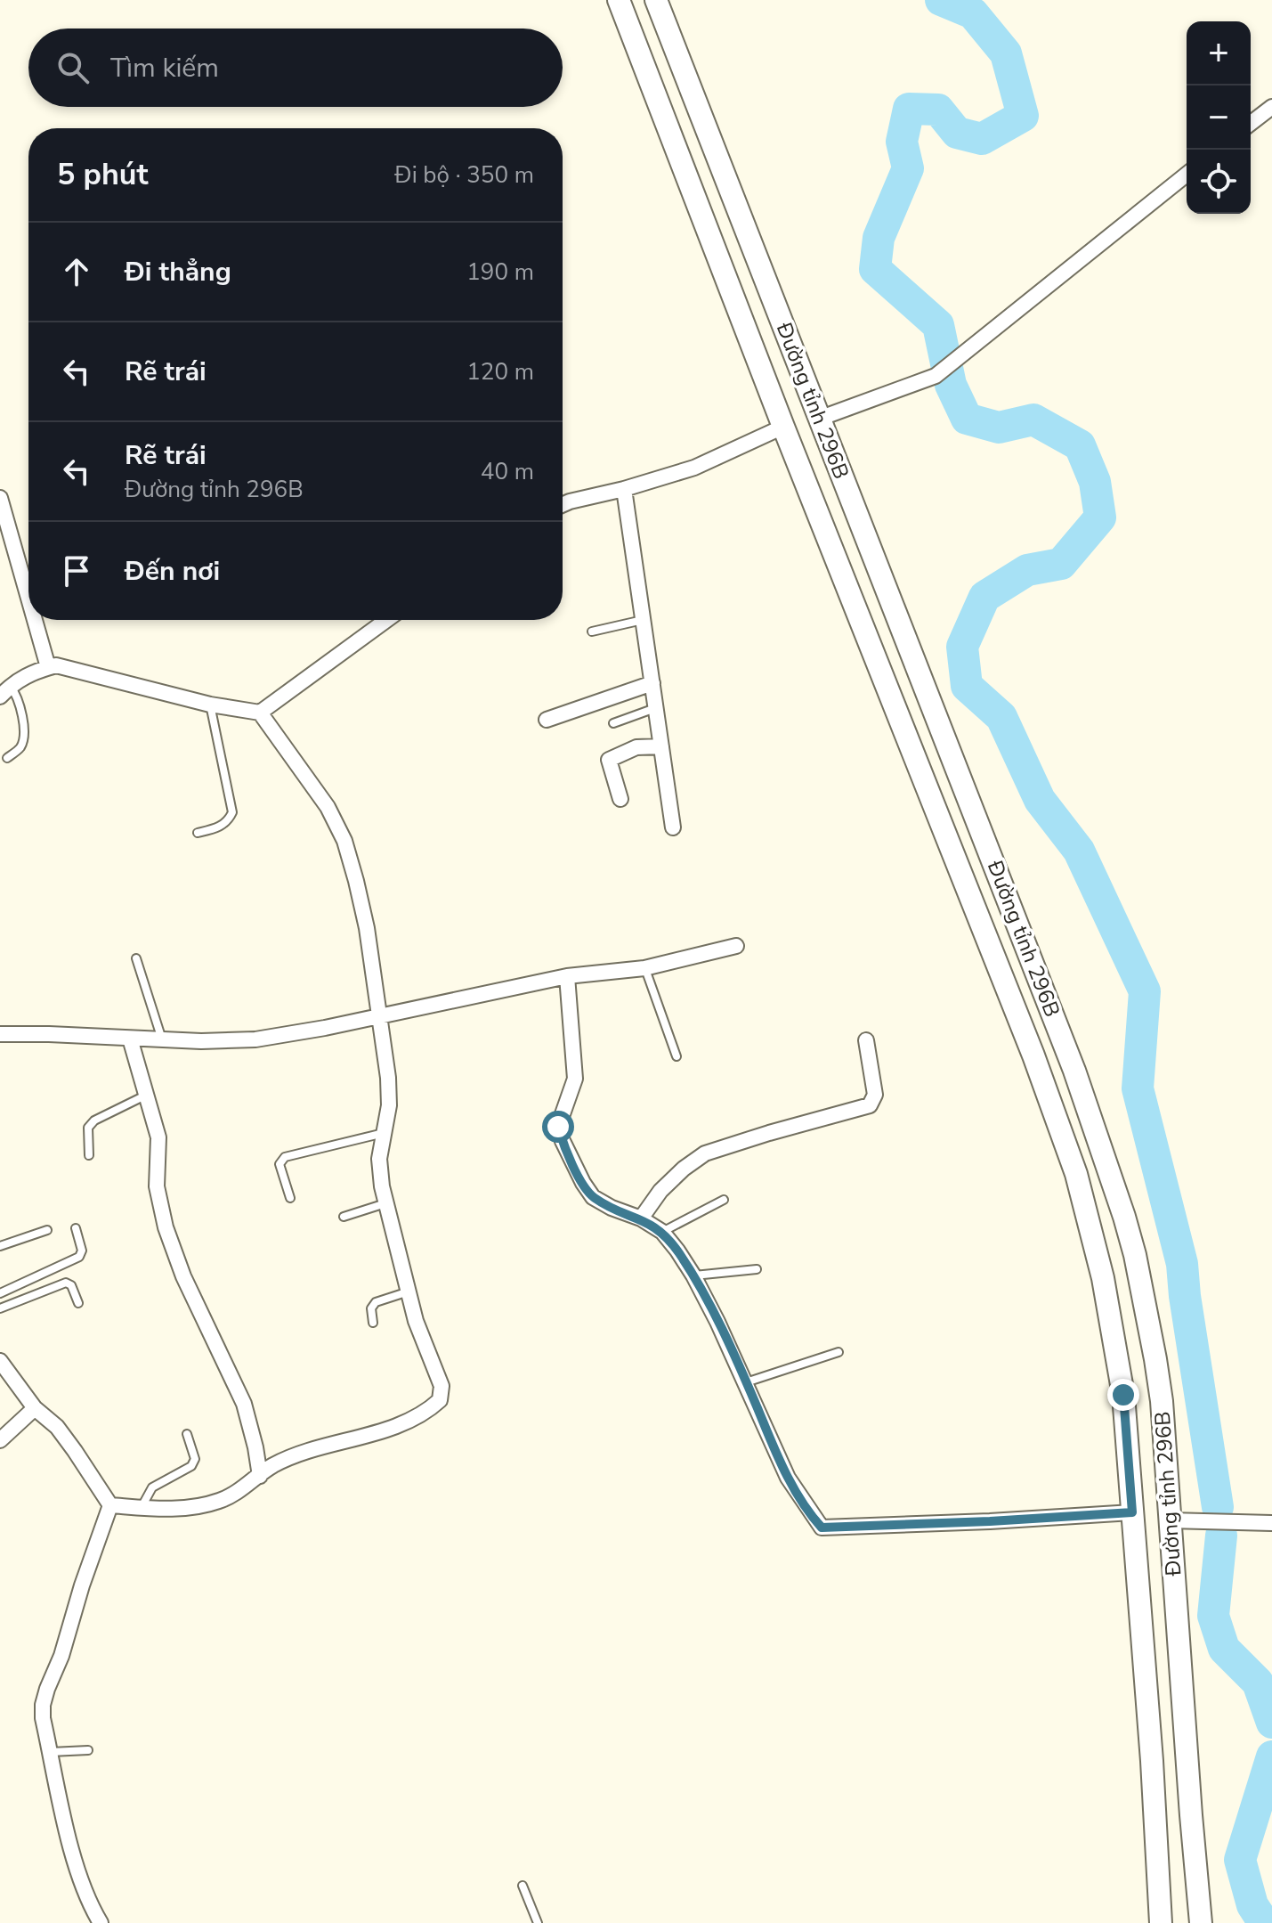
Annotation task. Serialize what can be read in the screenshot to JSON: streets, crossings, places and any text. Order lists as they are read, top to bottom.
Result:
{
  "streets": {
    "main road": ["Đường tỉnh 296B"]
  },
  "page": {
    "map_buttons": ["+", "−"],
    "search": "Tìm kiếm",
    "heading": ["5 phút", "Đi bộ · 350 m"],
    "list": [
      ["Đi thẳng", "190 m"],
      ["Rẽ trái", "120 m"],
      ["Rẽ trái", "Đường tỉnh 296B", "40 m"],
      "Đến nơi"
    ]
  }
}
